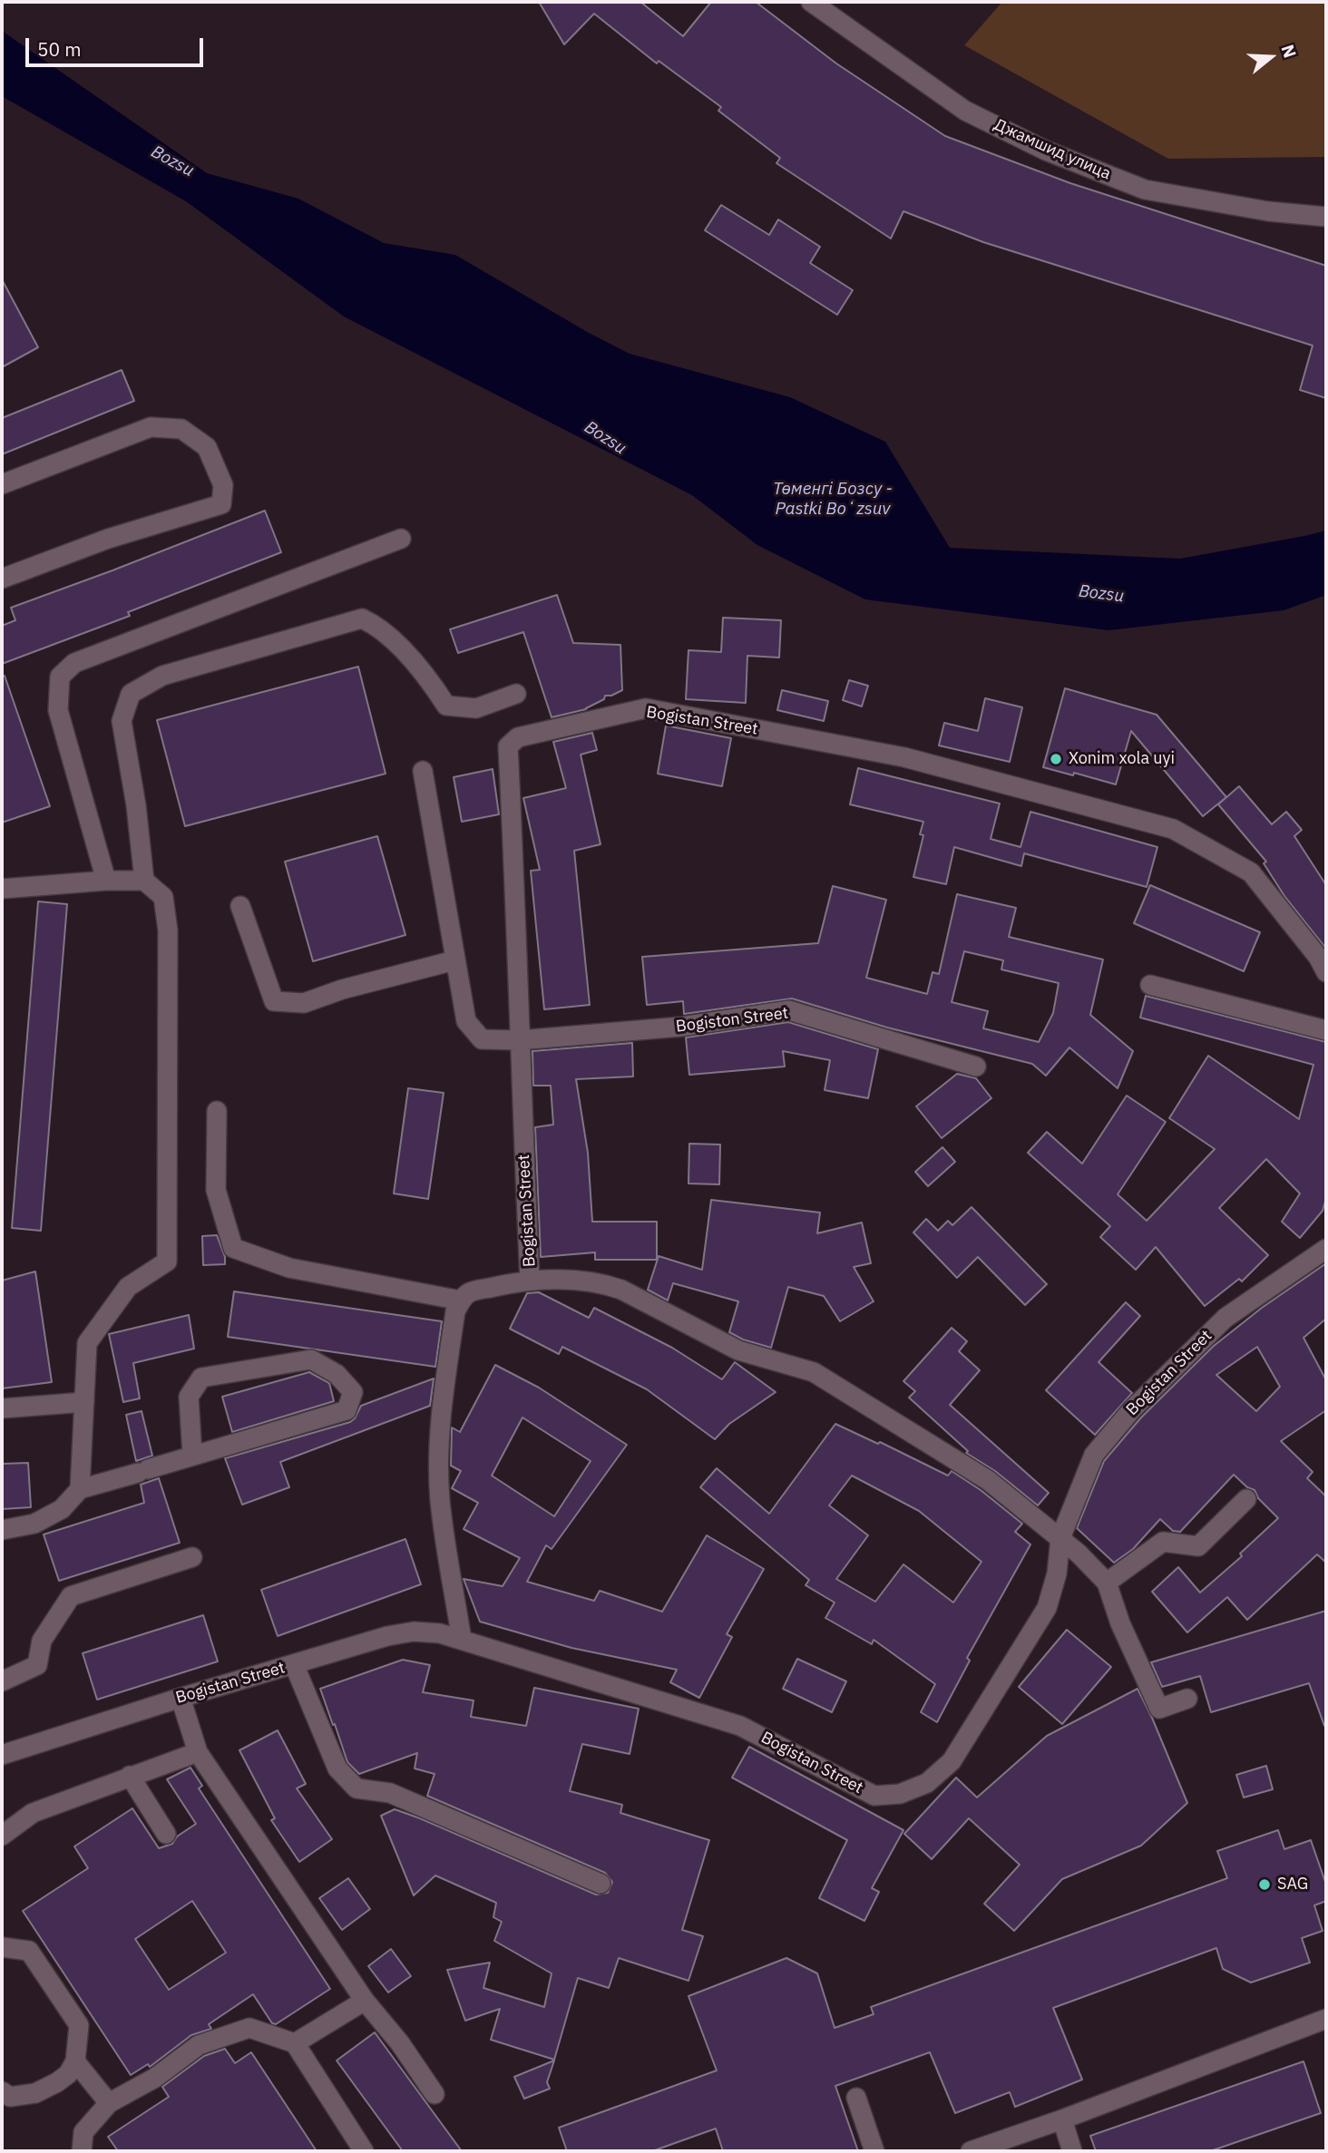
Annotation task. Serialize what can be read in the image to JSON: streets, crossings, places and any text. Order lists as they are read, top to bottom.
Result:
{
  "streets": {
    "street": ["Джамшид улица", "Bogistan Street", "Bogiston Street"]
  },
  "crossings": [
    ["Bogistan Street", "Bogiston Street"]
  ],
  "water": ["Bozsu", "Төменгі Бозсу - Pastki Boʻzsuv"],
  "places": ["Xonim xola uyi", "SAG"],
  "scale_bar": "50 m",
  "north": "right"
}
